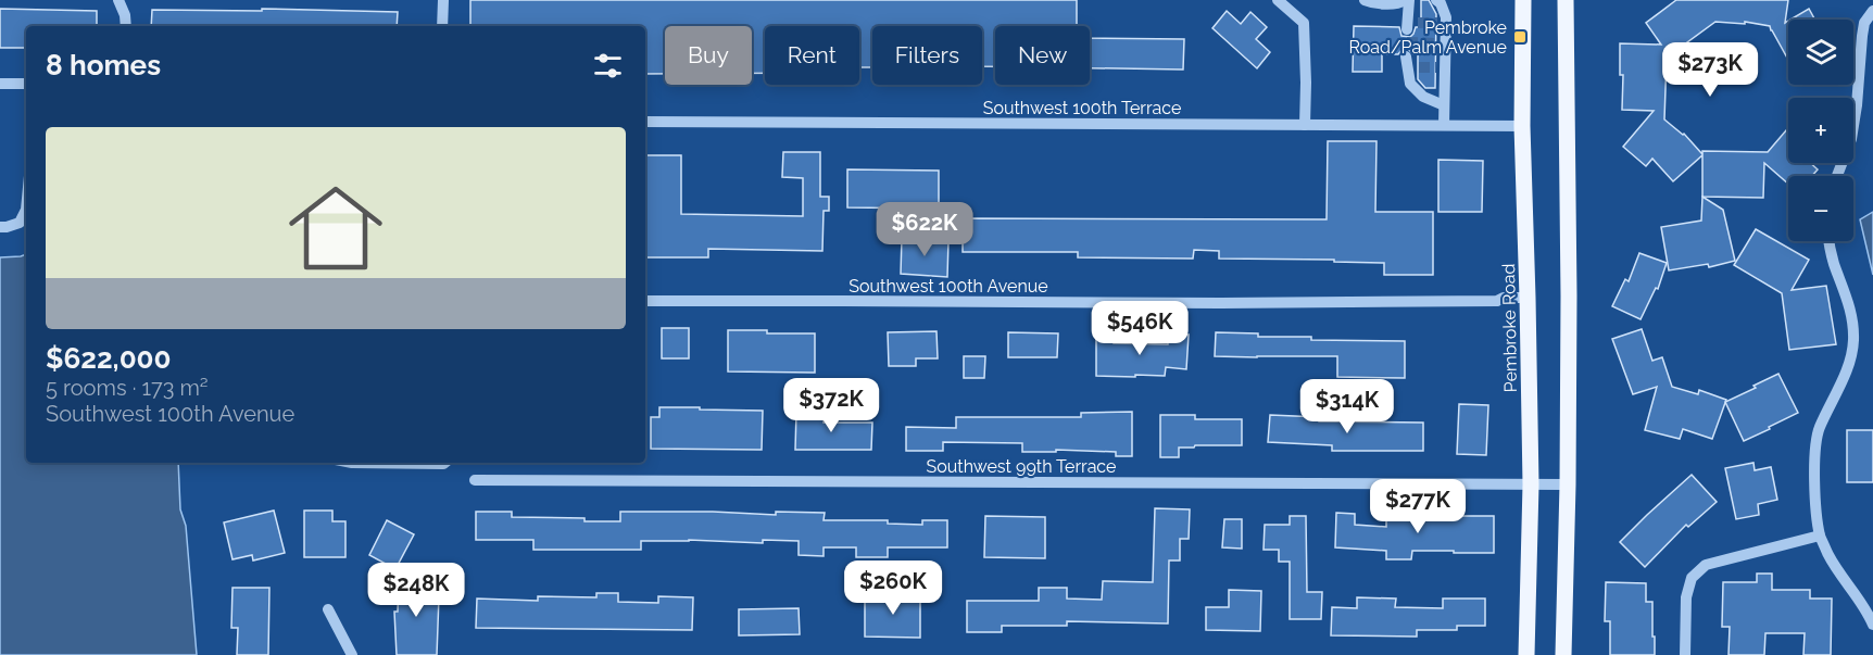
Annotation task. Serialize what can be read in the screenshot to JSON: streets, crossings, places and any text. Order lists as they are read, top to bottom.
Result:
{
  "streets": {
    "main road": ["Pembroke Road"],
    "street": ["Southwest 100th Terrace", "Southwest 100th Avenue", "Southwest 99th Terrace"]
  },
  "crossings": [
    ["Southwest 100th Terrace", "Pembroke Road"],
    ["Southwest 100th Avenue", "Pembroke Road"],
    ["Pembroke Road", "Southwest 99th Terrace"]
  ],
  "places": {
    "transit": ["Pembroke Road/Palm Avenue"]
  },
  "page": {
    "map_buttons": ["+", "−"],
    "chip": [
      "Buy",
      "Rent",
      "Filters",
      "New"
    ],
    "heading": "8 homes",
    "price": [
      "$273K",
      "$622K",
      "$546K",
      "$372K",
      "$314K",
      "$277K",
      "$260K",
      "$248K"
    ],
    "list": [
      {
        "name": "$622,000",
        "note": "5 rooms · 173 m² · Southwest 100th Avenue"
      }
    ]
  }
}
